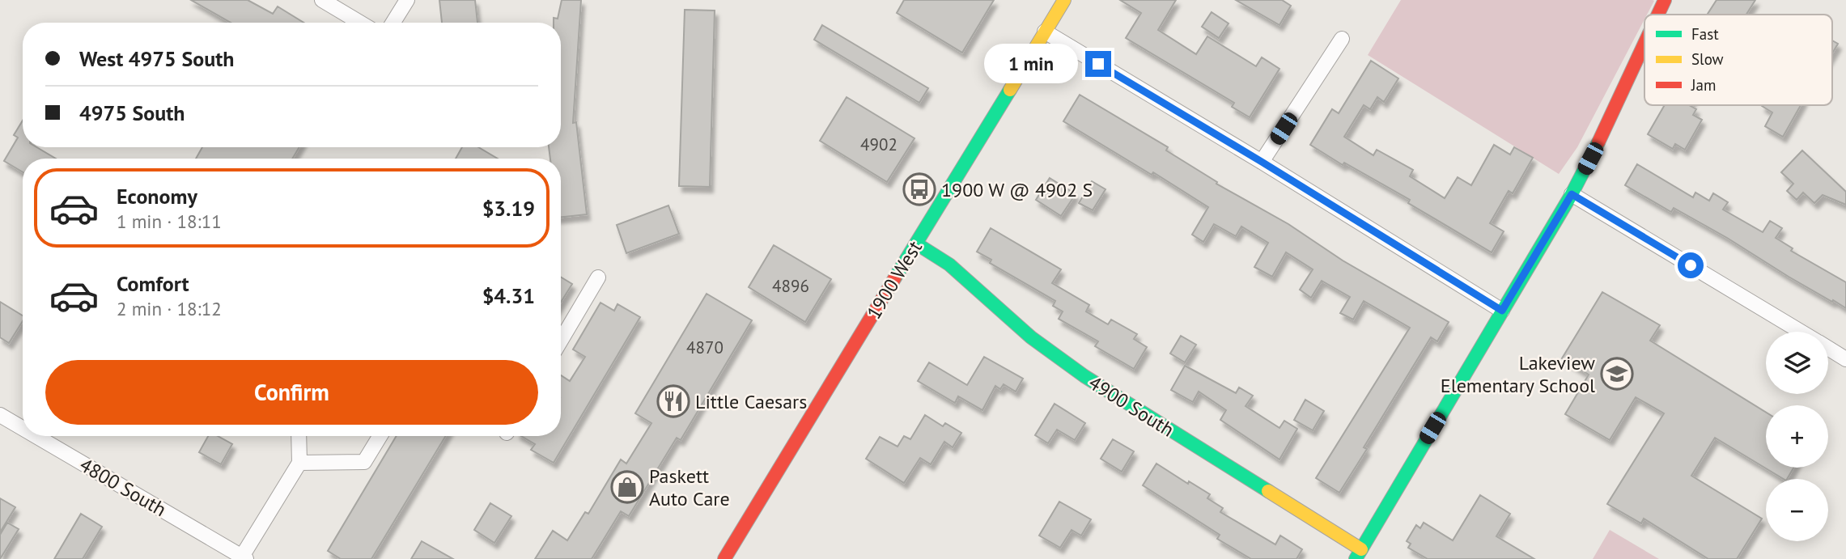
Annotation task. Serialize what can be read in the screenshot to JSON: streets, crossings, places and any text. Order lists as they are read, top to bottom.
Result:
{
  "streets": {
    "street": ["1900 West", "4900 South", "4800 South"]
  },
  "crossings": [
    ["1900 West", "4900 South"]
  ],
  "places": {
    "bus stop": ["1900 W @ 4902 S"],
    "school or university": ["Lakeview Elementary School"],
    "restaurant": ["Little Caesars"],
    "shop": ["Paskett Auto Care"]
  },
  "house_numbers": ["4902", "4896", "4870"],
  "legend": ["Fast", "Slow", "Jam"],
  "page": {
    "banner": ["West 4975 South", "4975 South"],
    "bubble": "1 min",
    "list": [
      {
        "name": "Economy",
        "note": "1 min · 18:11",
        "value": "$3.19"
      },
      {
        "name": "Comfort",
        "note": "2 min · 18:12",
        "value": "$4.31"
      }
    ],
    "map_buttons": ["+", "−"],
    "buttons": "Confirm"
  }
}
